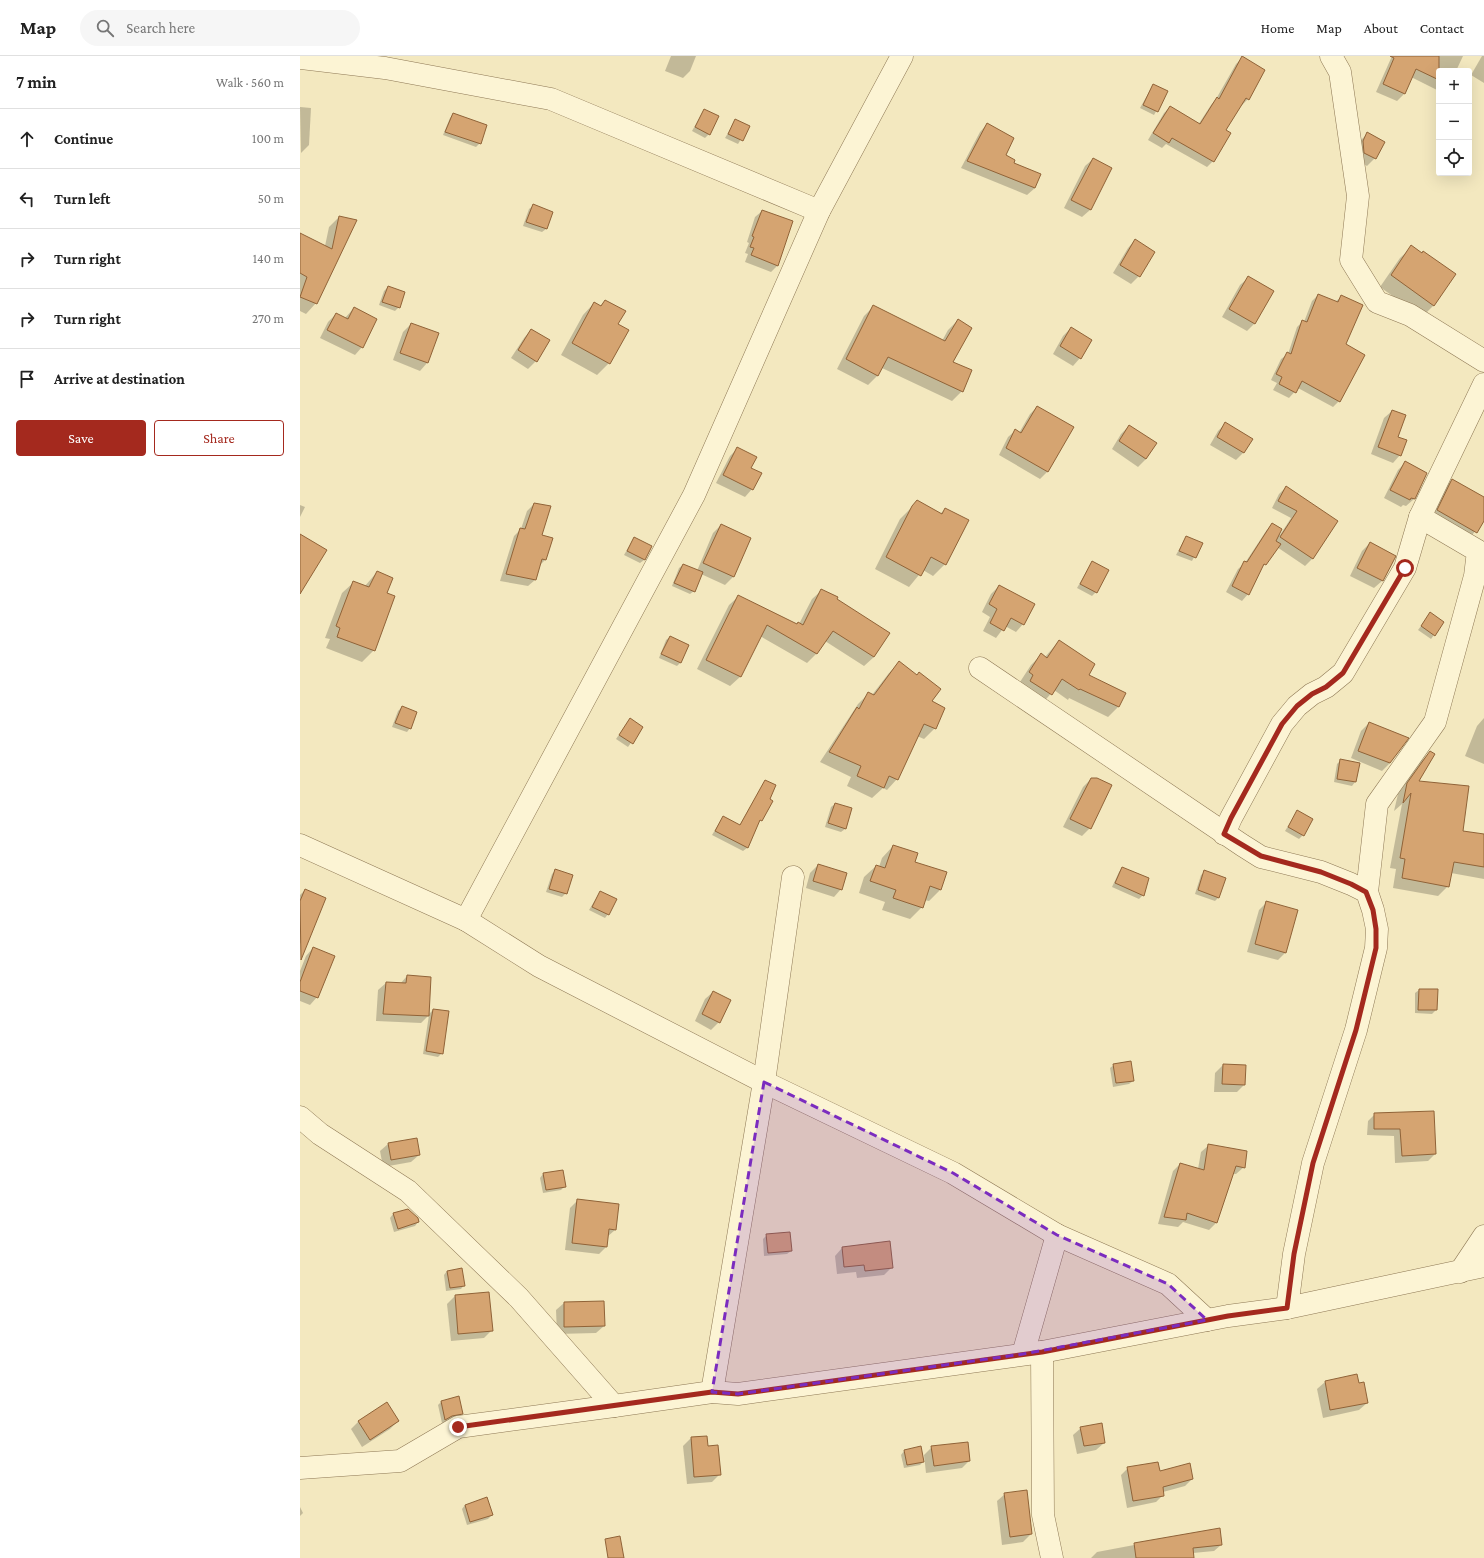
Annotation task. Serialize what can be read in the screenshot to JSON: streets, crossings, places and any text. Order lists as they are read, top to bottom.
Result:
{
  "page": {
    "header": "Map",
    "search": "Search here",
    "nav": [
      "Home",
      "Map",
      "About",
      "Contact"
    ],
    "heading": ["7 min", "Walk · 560 m"],
    "map_buttons": ["+", "−"],
    "list": [
      ["Continue", "100 m"],
      ["Turn left", "50 m"],
      ["Turn right", "140 m"],
      ["Turn right", "270 m"],
      "Arrive at destination"
    ],
    "buttons": ["Save", "Share"]
  }
}
